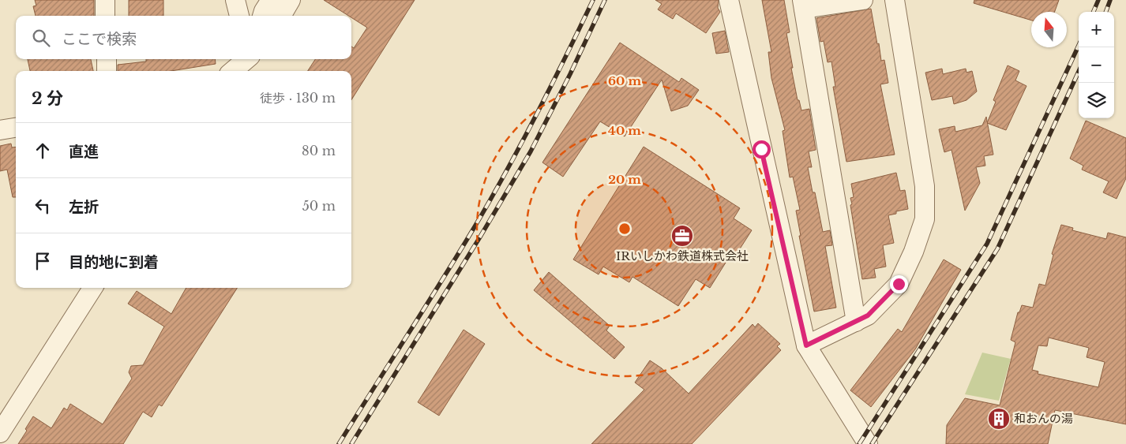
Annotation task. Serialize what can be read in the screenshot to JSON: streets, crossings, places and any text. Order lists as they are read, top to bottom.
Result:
{
  "places": {
    "office": ["IRいしかわ鉄道株式会社"],
    "building": ["和おんの湯"]
  },
  "north": "top",
  "page": {
    "map_buttons": ["+", "−"],
    "search": "ここで検索",
    "heading": ["2 分", "徒歩 · 130 m"],
    "list": [
      ["直進", "80 m"],
      ["左折", "50 m"],
      "目的地に到着"
    ]
  },
  "rings": ["60 m", "40 m", "20 m"]
}
